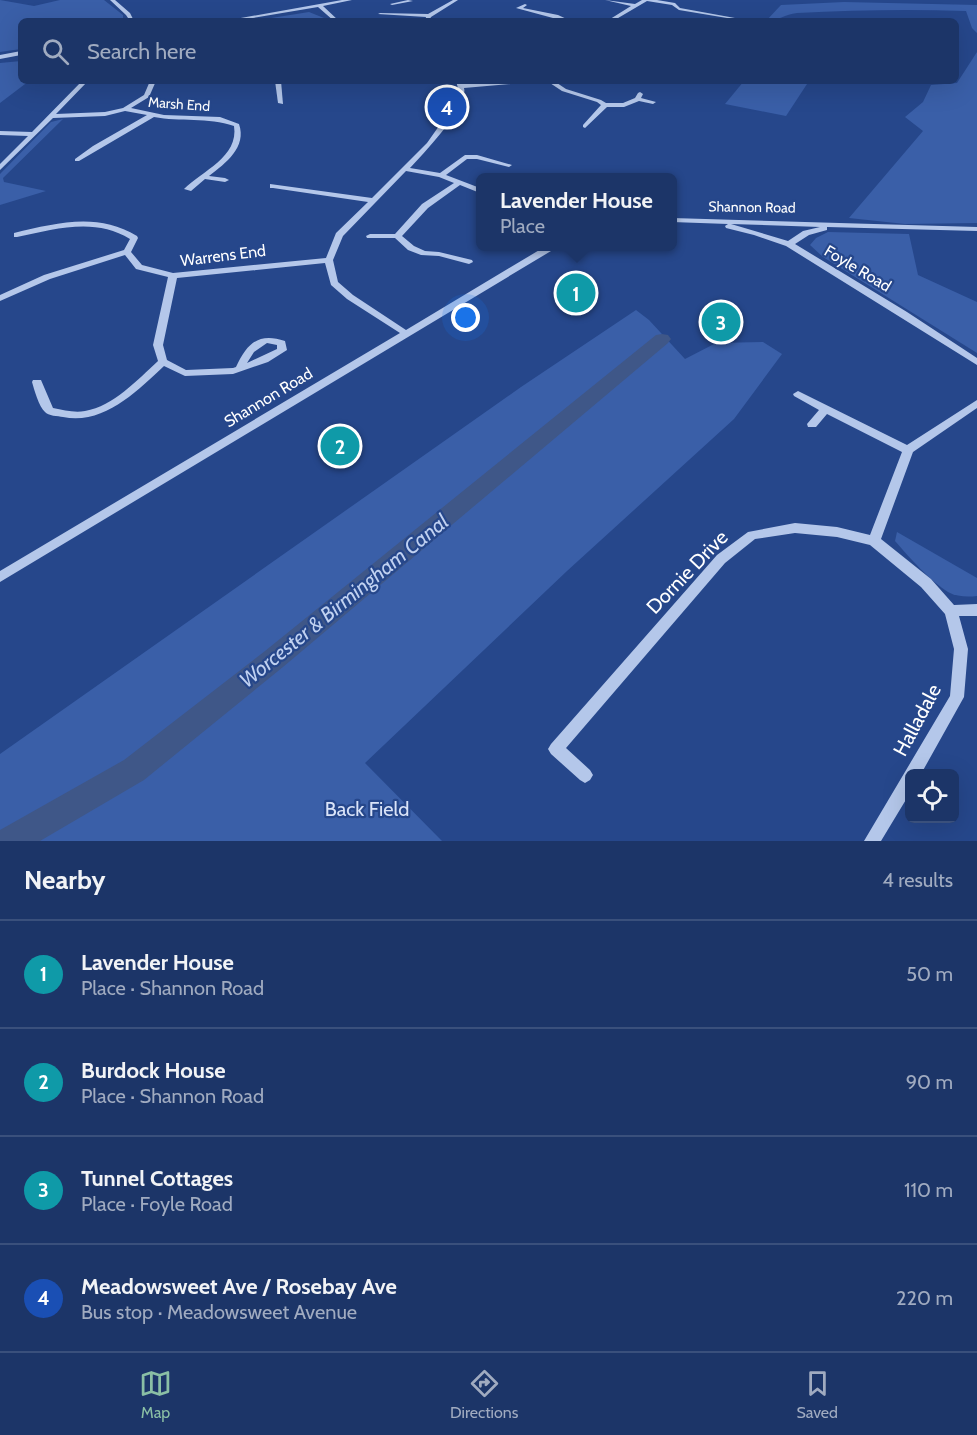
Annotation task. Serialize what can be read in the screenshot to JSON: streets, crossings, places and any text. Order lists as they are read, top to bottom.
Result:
{
  "streets": {
    "street": [
      "Marsh End",
      "Shannon Road",
      "Warrens End",
      "Foyle Road",
      "Dornie Drive",
      "Halladale"
    ]
  },
  "crossings": [
    ["Shannon Road", "Foyle Road"],
    ["Dornie Drive", "Halladale"]
  ],
  "water": ["Worcester & Birmingham Canal"],
  "parks": ["Back Field"],
  "page": {
    "search": "Search here",
    "pins": [
      "4",
      "1",
      "3",
      "2"
    ],
    "popup": ["Lavender House", "Place"],
    "heading": ["Nearby", "4 results"],
    "list": [
      {
        "mark": "1",
        "name": "Lavender House",
        "note": "Place · Shannon Road",
        "value": "50 m"
      },
      {
        "mark": "2",
        "name": "Burdock House",
        "note": "Place · Shannon Road",
        "value": "90 m"
      },
      {
        "mark": "3",
        "name": "Tunnel Cottages",
        "note": "Place · Foyle Road",
        "value": "110 m"
      },
      {
        "mark": "4",
        "name": "Meadowsweet Ave / Rosebay Ave",
        "note": "Bus stop · Meadowsweet Avenue",
        "value": "220 m"
      }
    ],
    "nav": ["Map", "Directions", "Saved"]
  }
}
